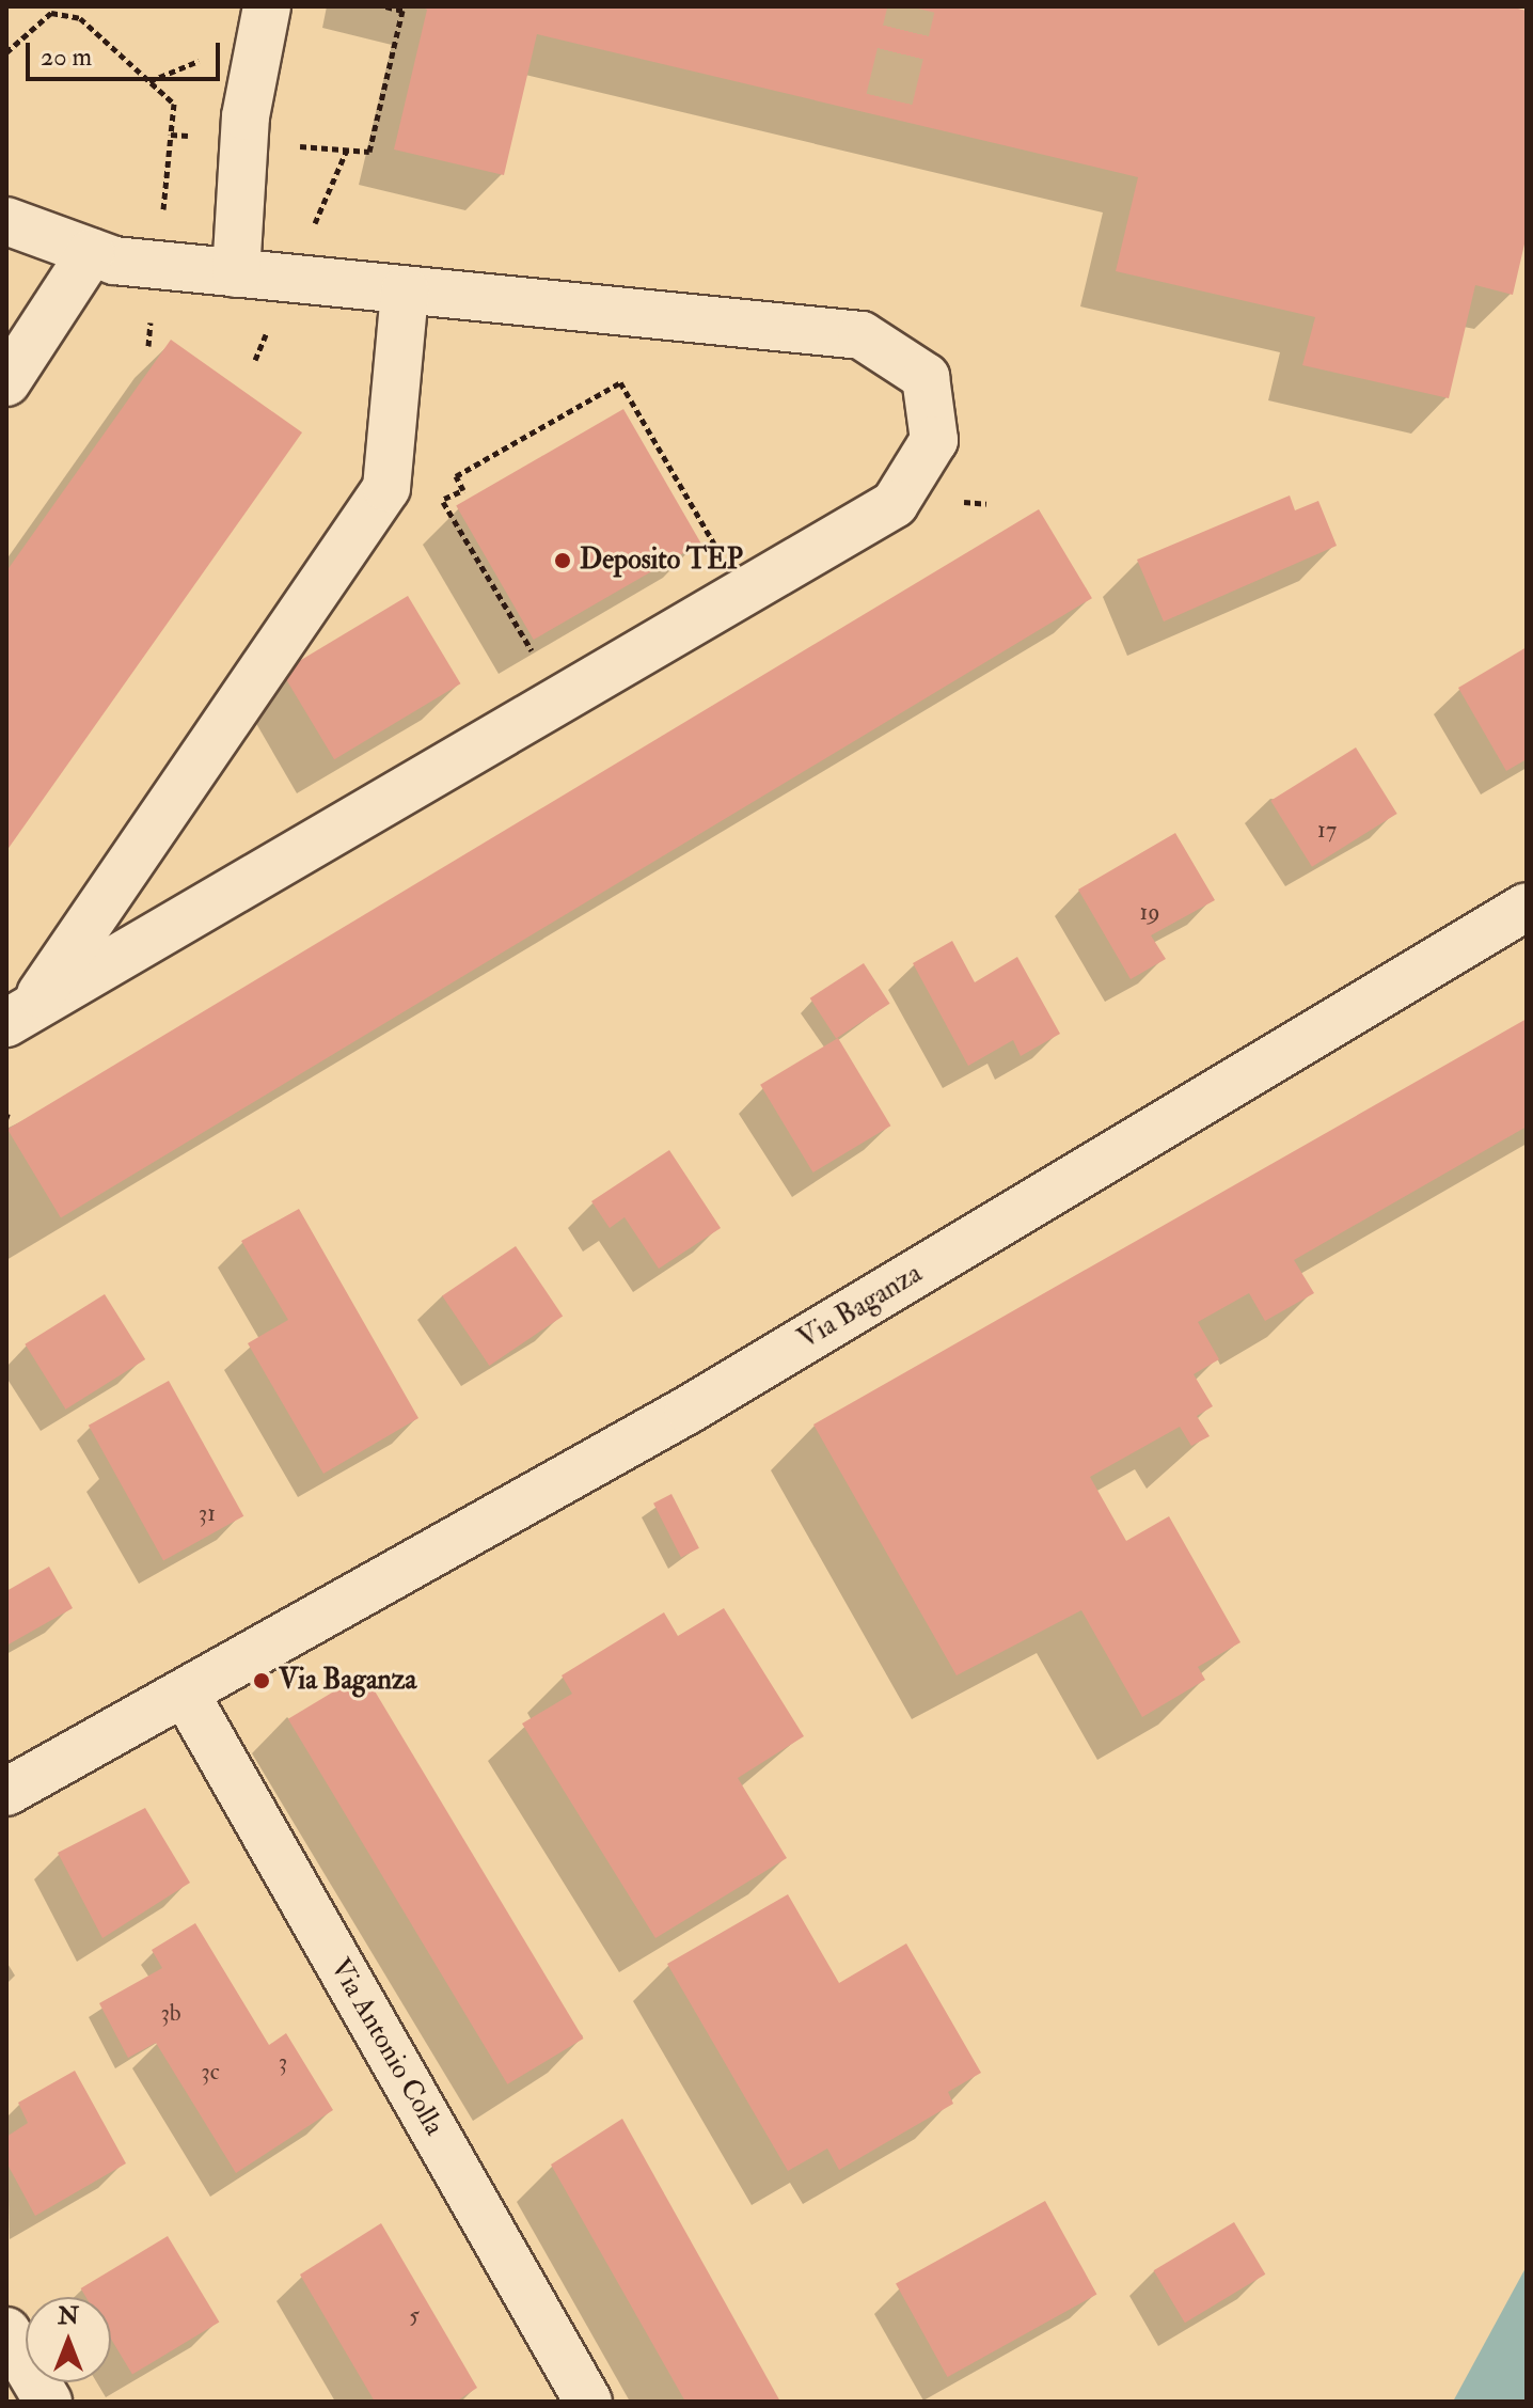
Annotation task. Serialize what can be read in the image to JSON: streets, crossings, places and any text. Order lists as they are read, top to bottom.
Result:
{
  "streets": {
    "street": ["Via Baganza", "Via Antonio Colla"]
  },
  "crossings": [
    ["Via Baganza", "Via Antonio Colla"]
  ],
  "places": ["Deposito TEP", "Via Baganza"],
  "house_numbers": [
    "17",
    "19",
    "31",
    "3b",
    "3",
    "3c",
    "5"
  ],
  "scale_bar": "20 m",
  "north": "top"
}
